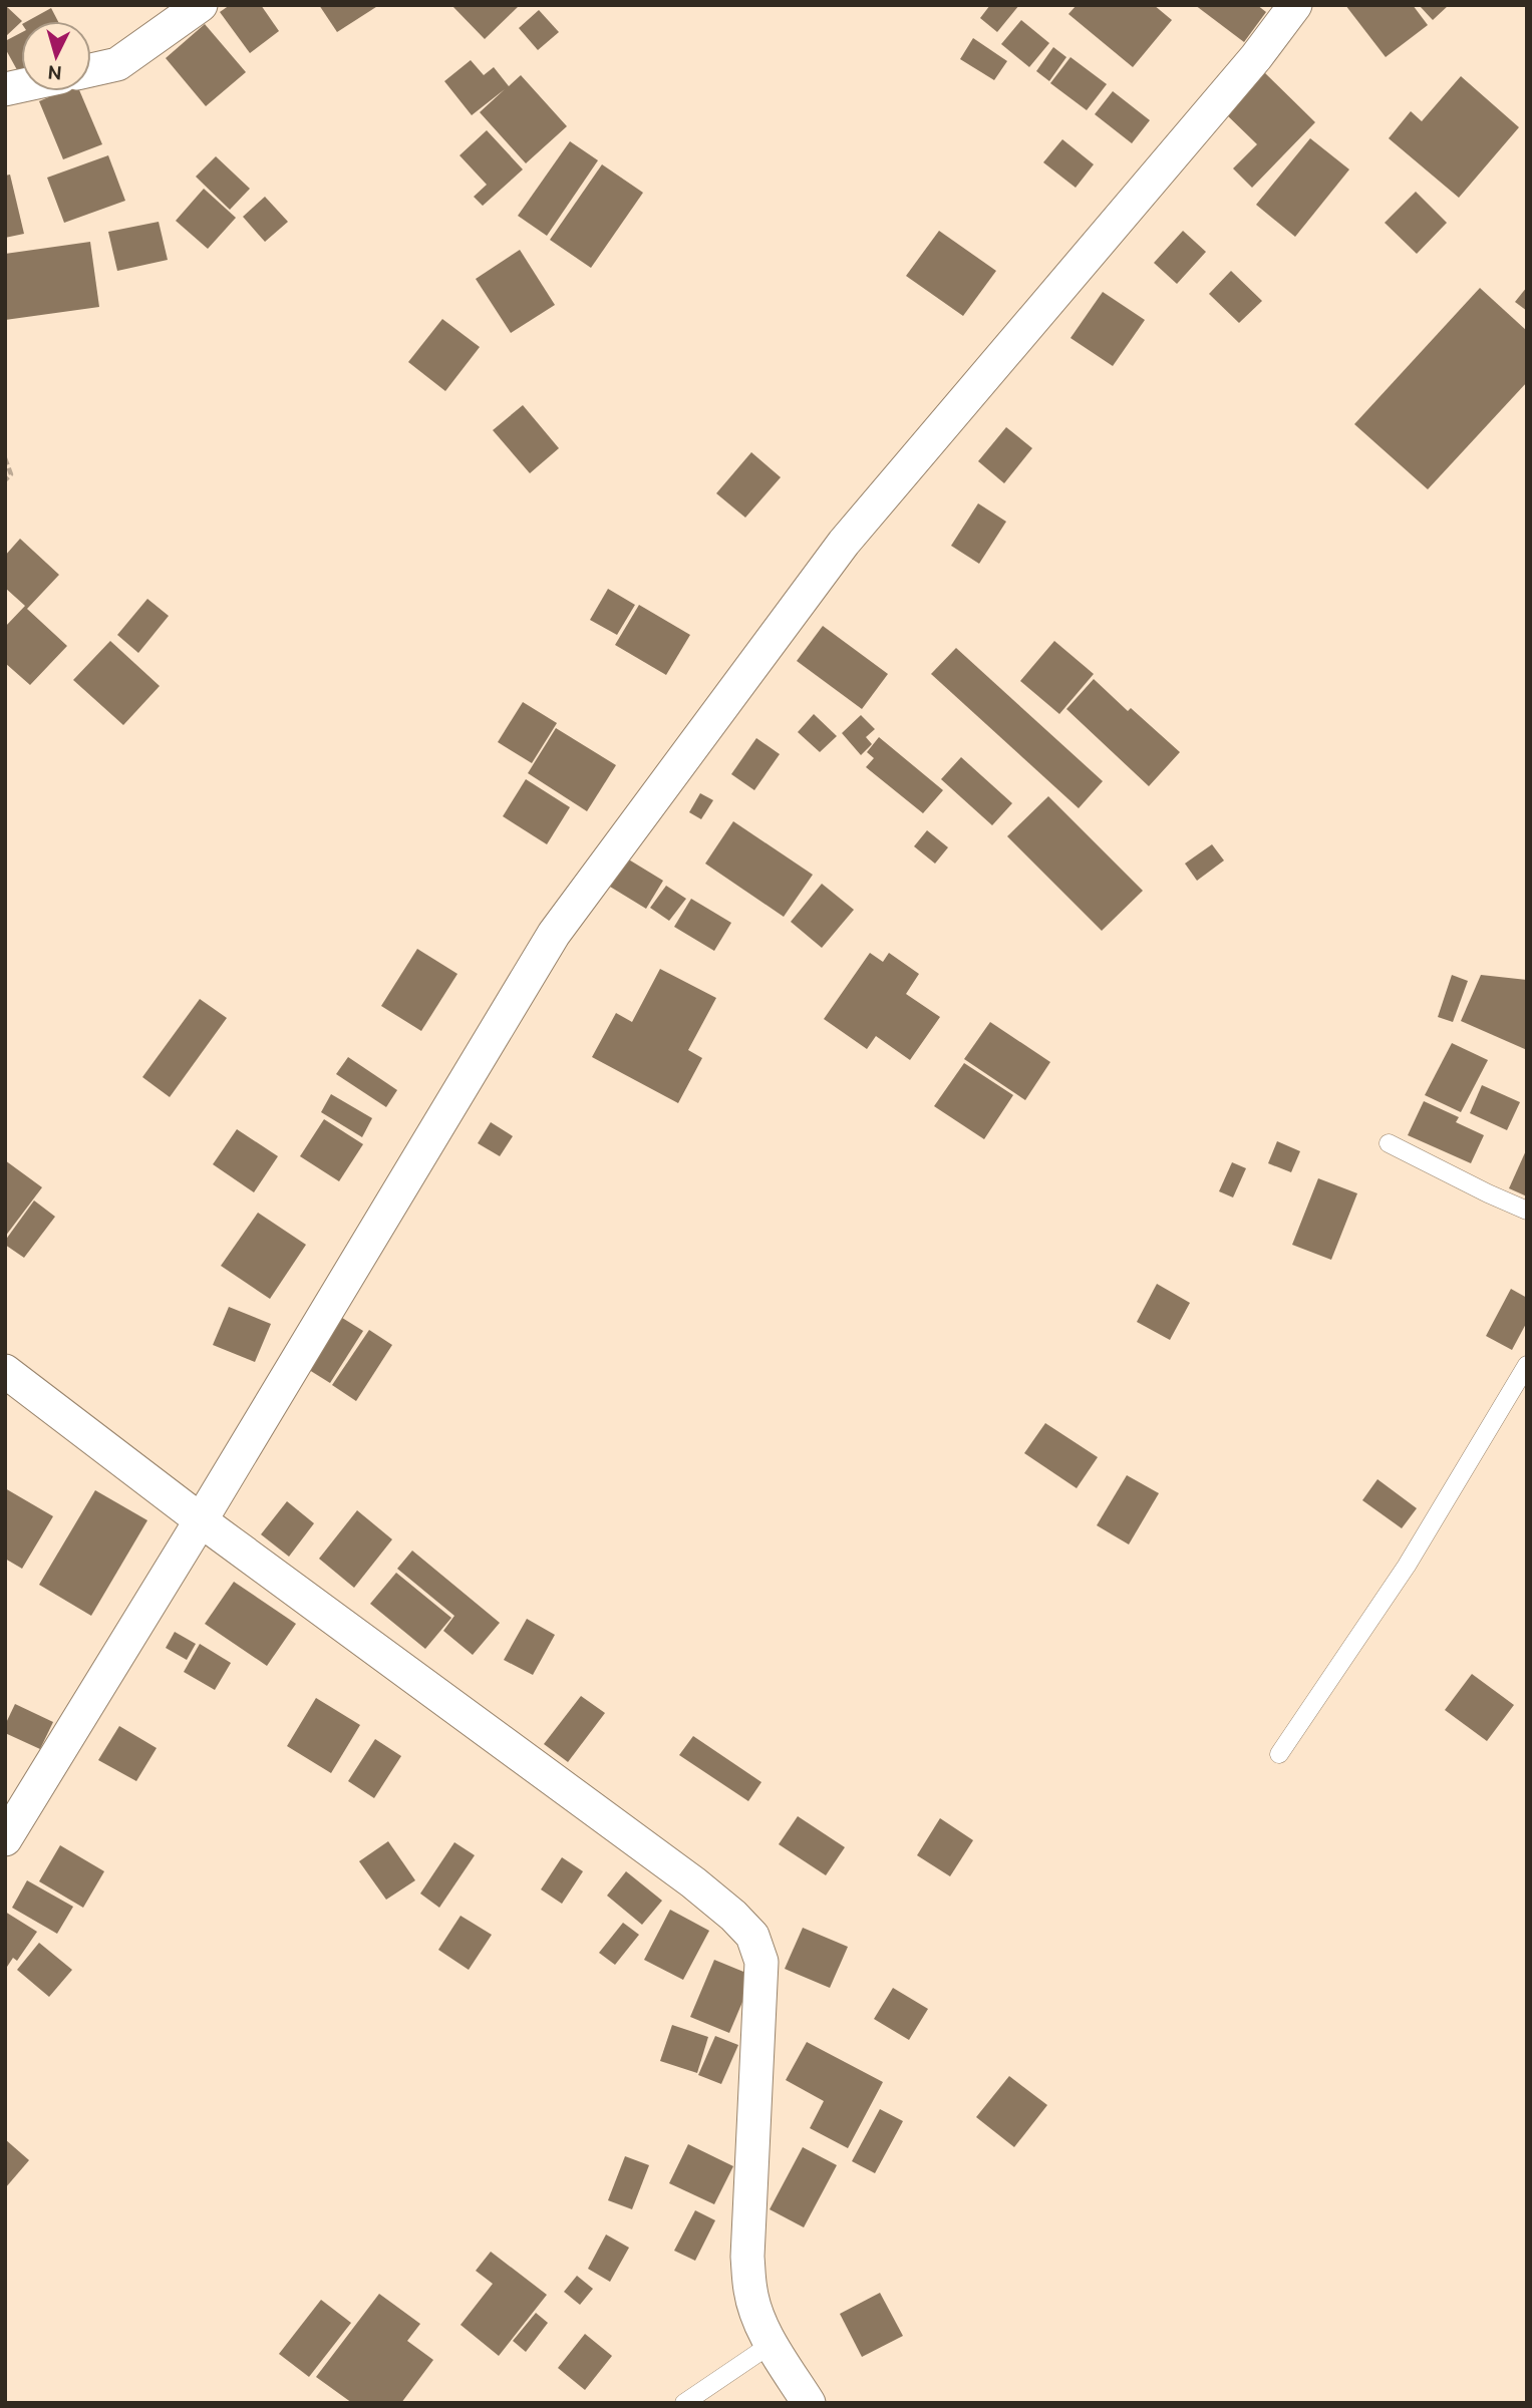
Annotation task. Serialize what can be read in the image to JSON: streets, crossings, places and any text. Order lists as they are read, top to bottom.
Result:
{
  "north": "bottom"
}
